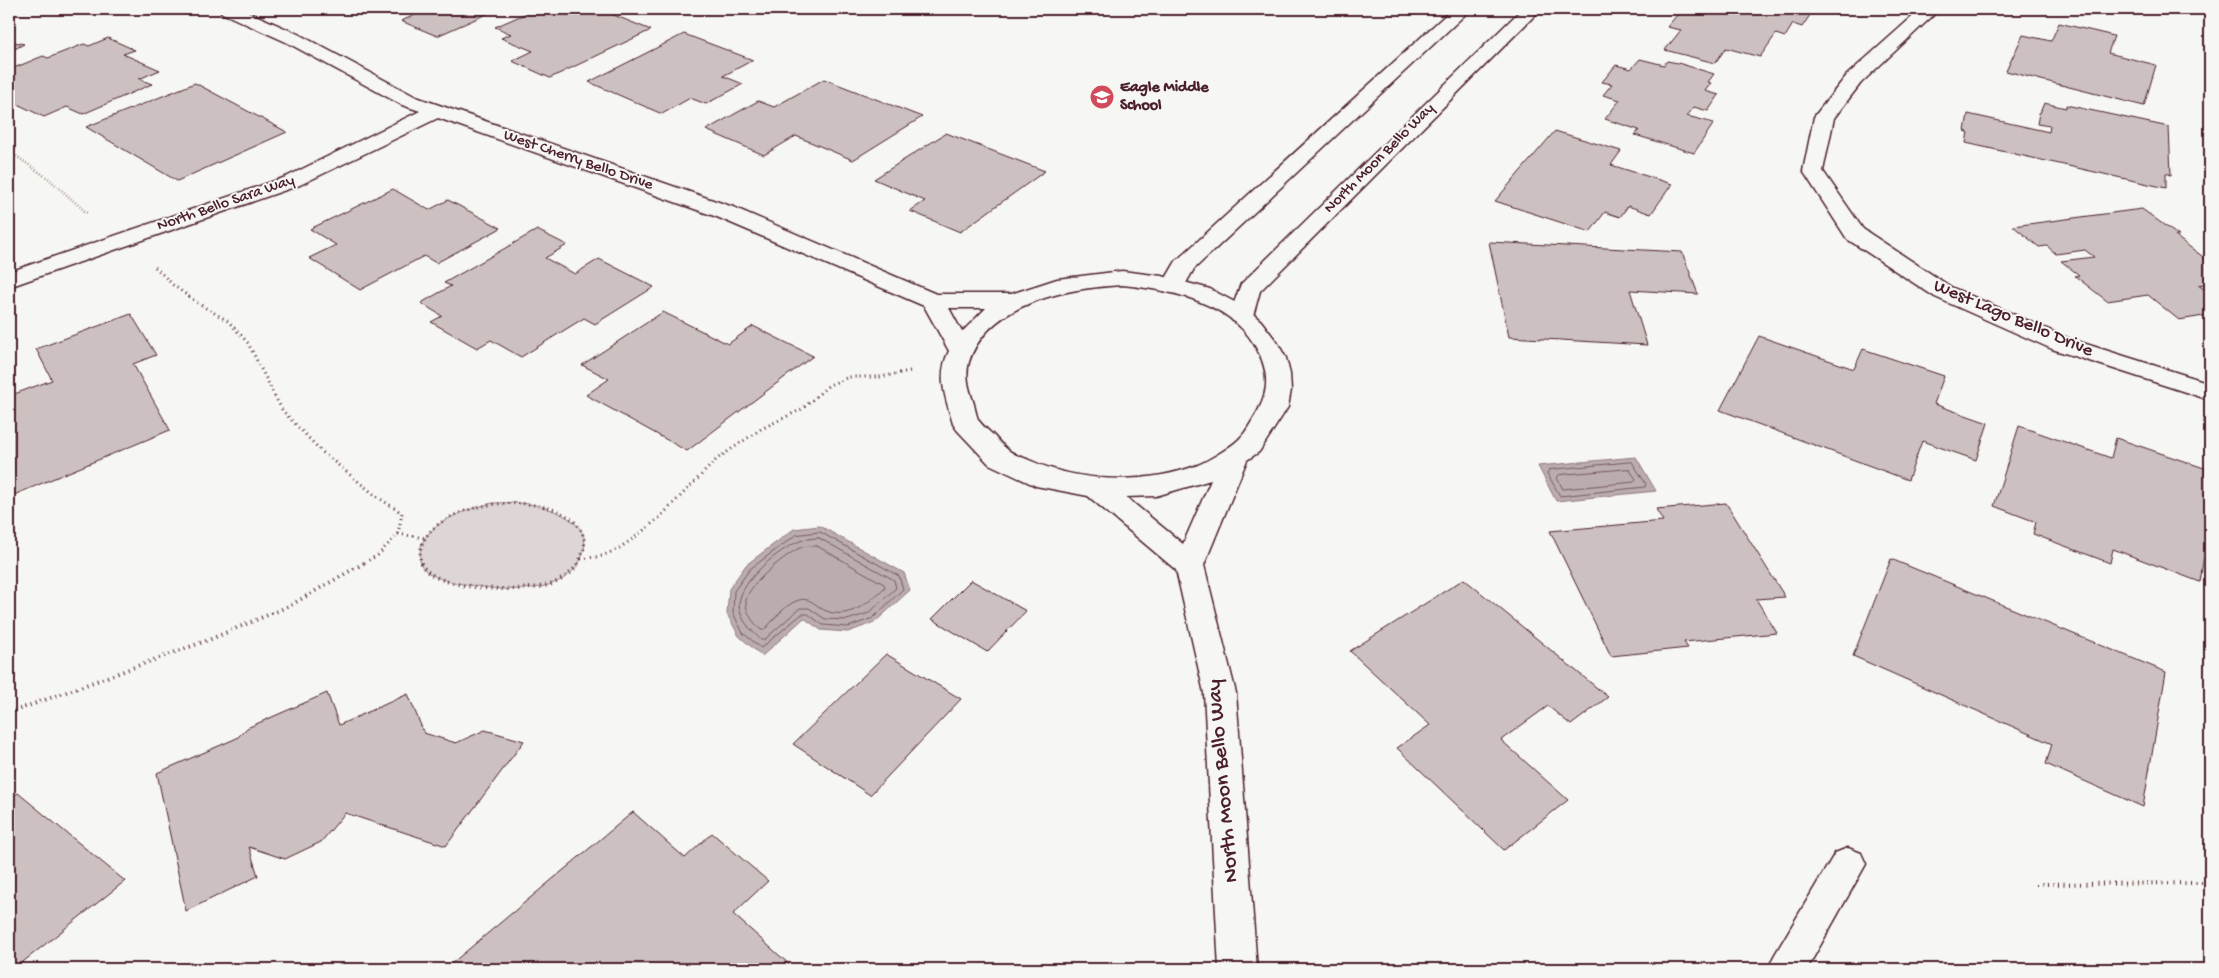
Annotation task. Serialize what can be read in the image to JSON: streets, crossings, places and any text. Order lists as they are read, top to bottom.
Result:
{
  "streets": {
    "street": [
      "North Moon Bello Way",
      "West Cherry Bello Drive",
      "North Bello Sara Way",
      "West Lago Bello Drive"
    ]
  },
  "crossings": [
    ["West Cherry Bello Drive", "North Bello Sara Way"]
  ],
  "places": {
    "school or university": ["Eagle Middle School"]
  }
}
